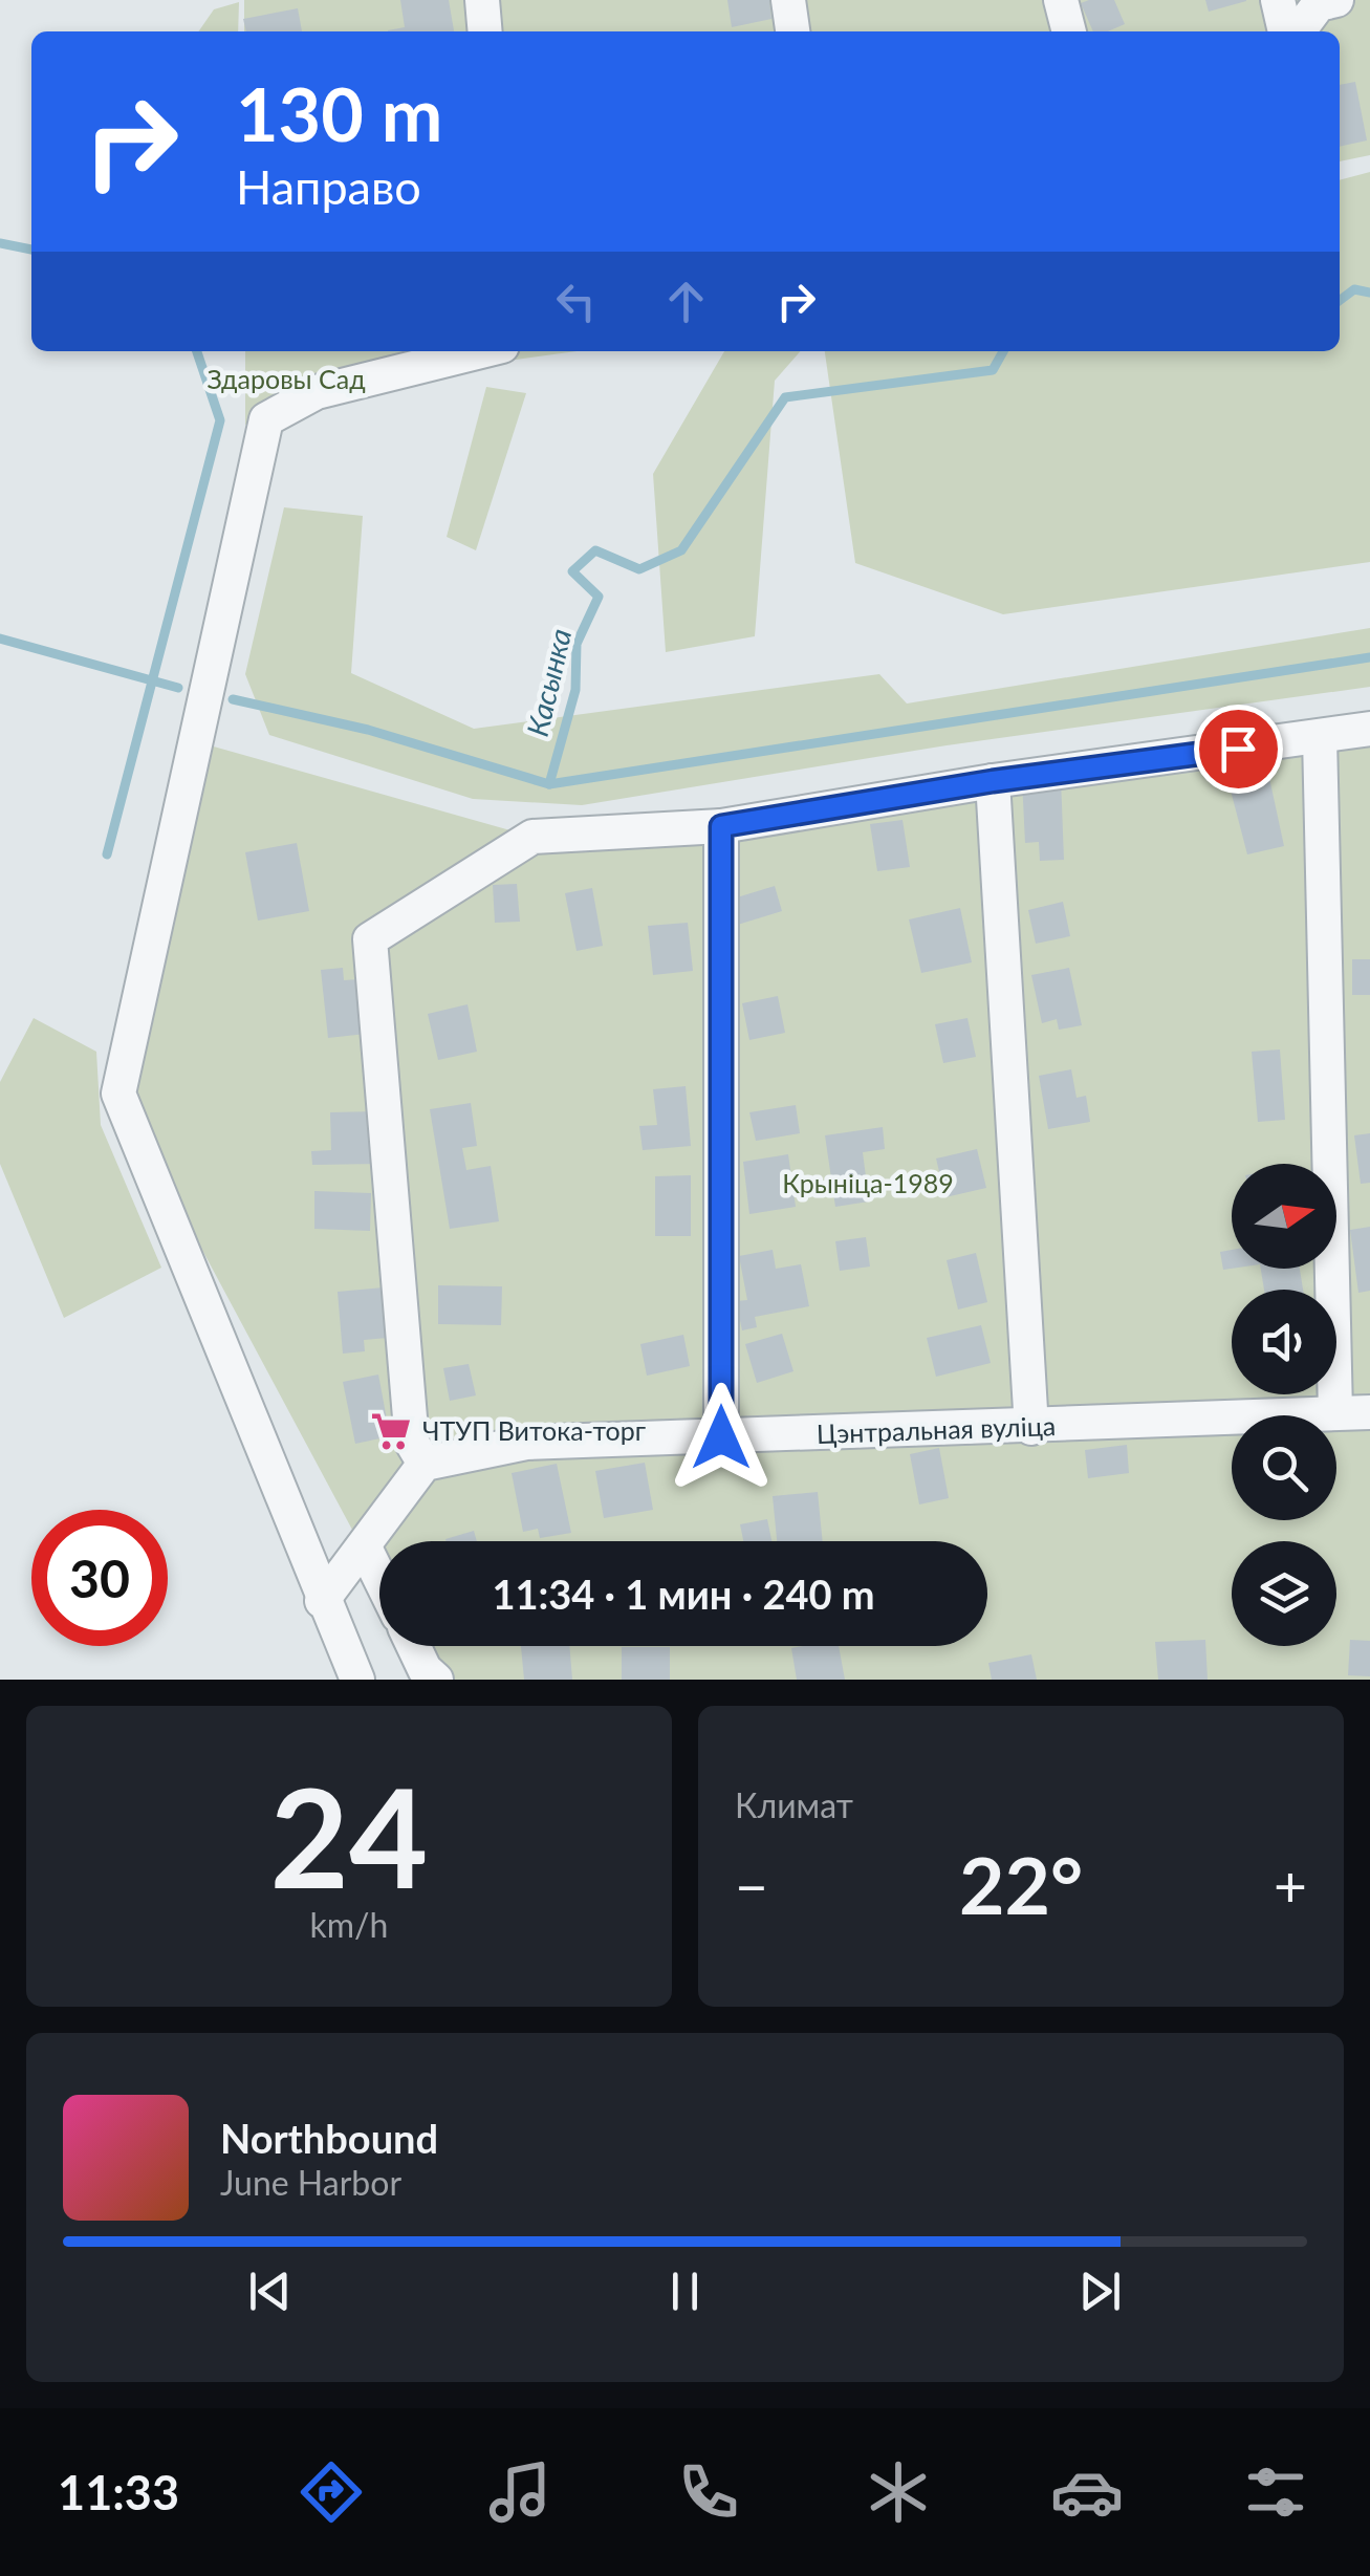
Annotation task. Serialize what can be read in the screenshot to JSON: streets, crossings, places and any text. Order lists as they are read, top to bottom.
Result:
{
  "streets": {
    "street": ["Цэнтральная вуліца"]
  },
  "water": ["Касынка"],
  "parks": ["Здаровы Сад", "Крыніца-1989"],
  "places": {
    "supermarket": ["ЧТУП Витока-торг"]
  },
  "north": "right",
  "page": {
    "turn": ["130 m", "Направо"],
    "limit": "30",
    "trip": "11:34 · 1 мин · 240 m",
    "tile": [
      ["24", "km/h"],
      "Климат"
    ],
    "heat": ["−", "22°", "+"],
    "song": ["Northbound", "June Harbor"],
    "tabs": "11:33"
  }
}
